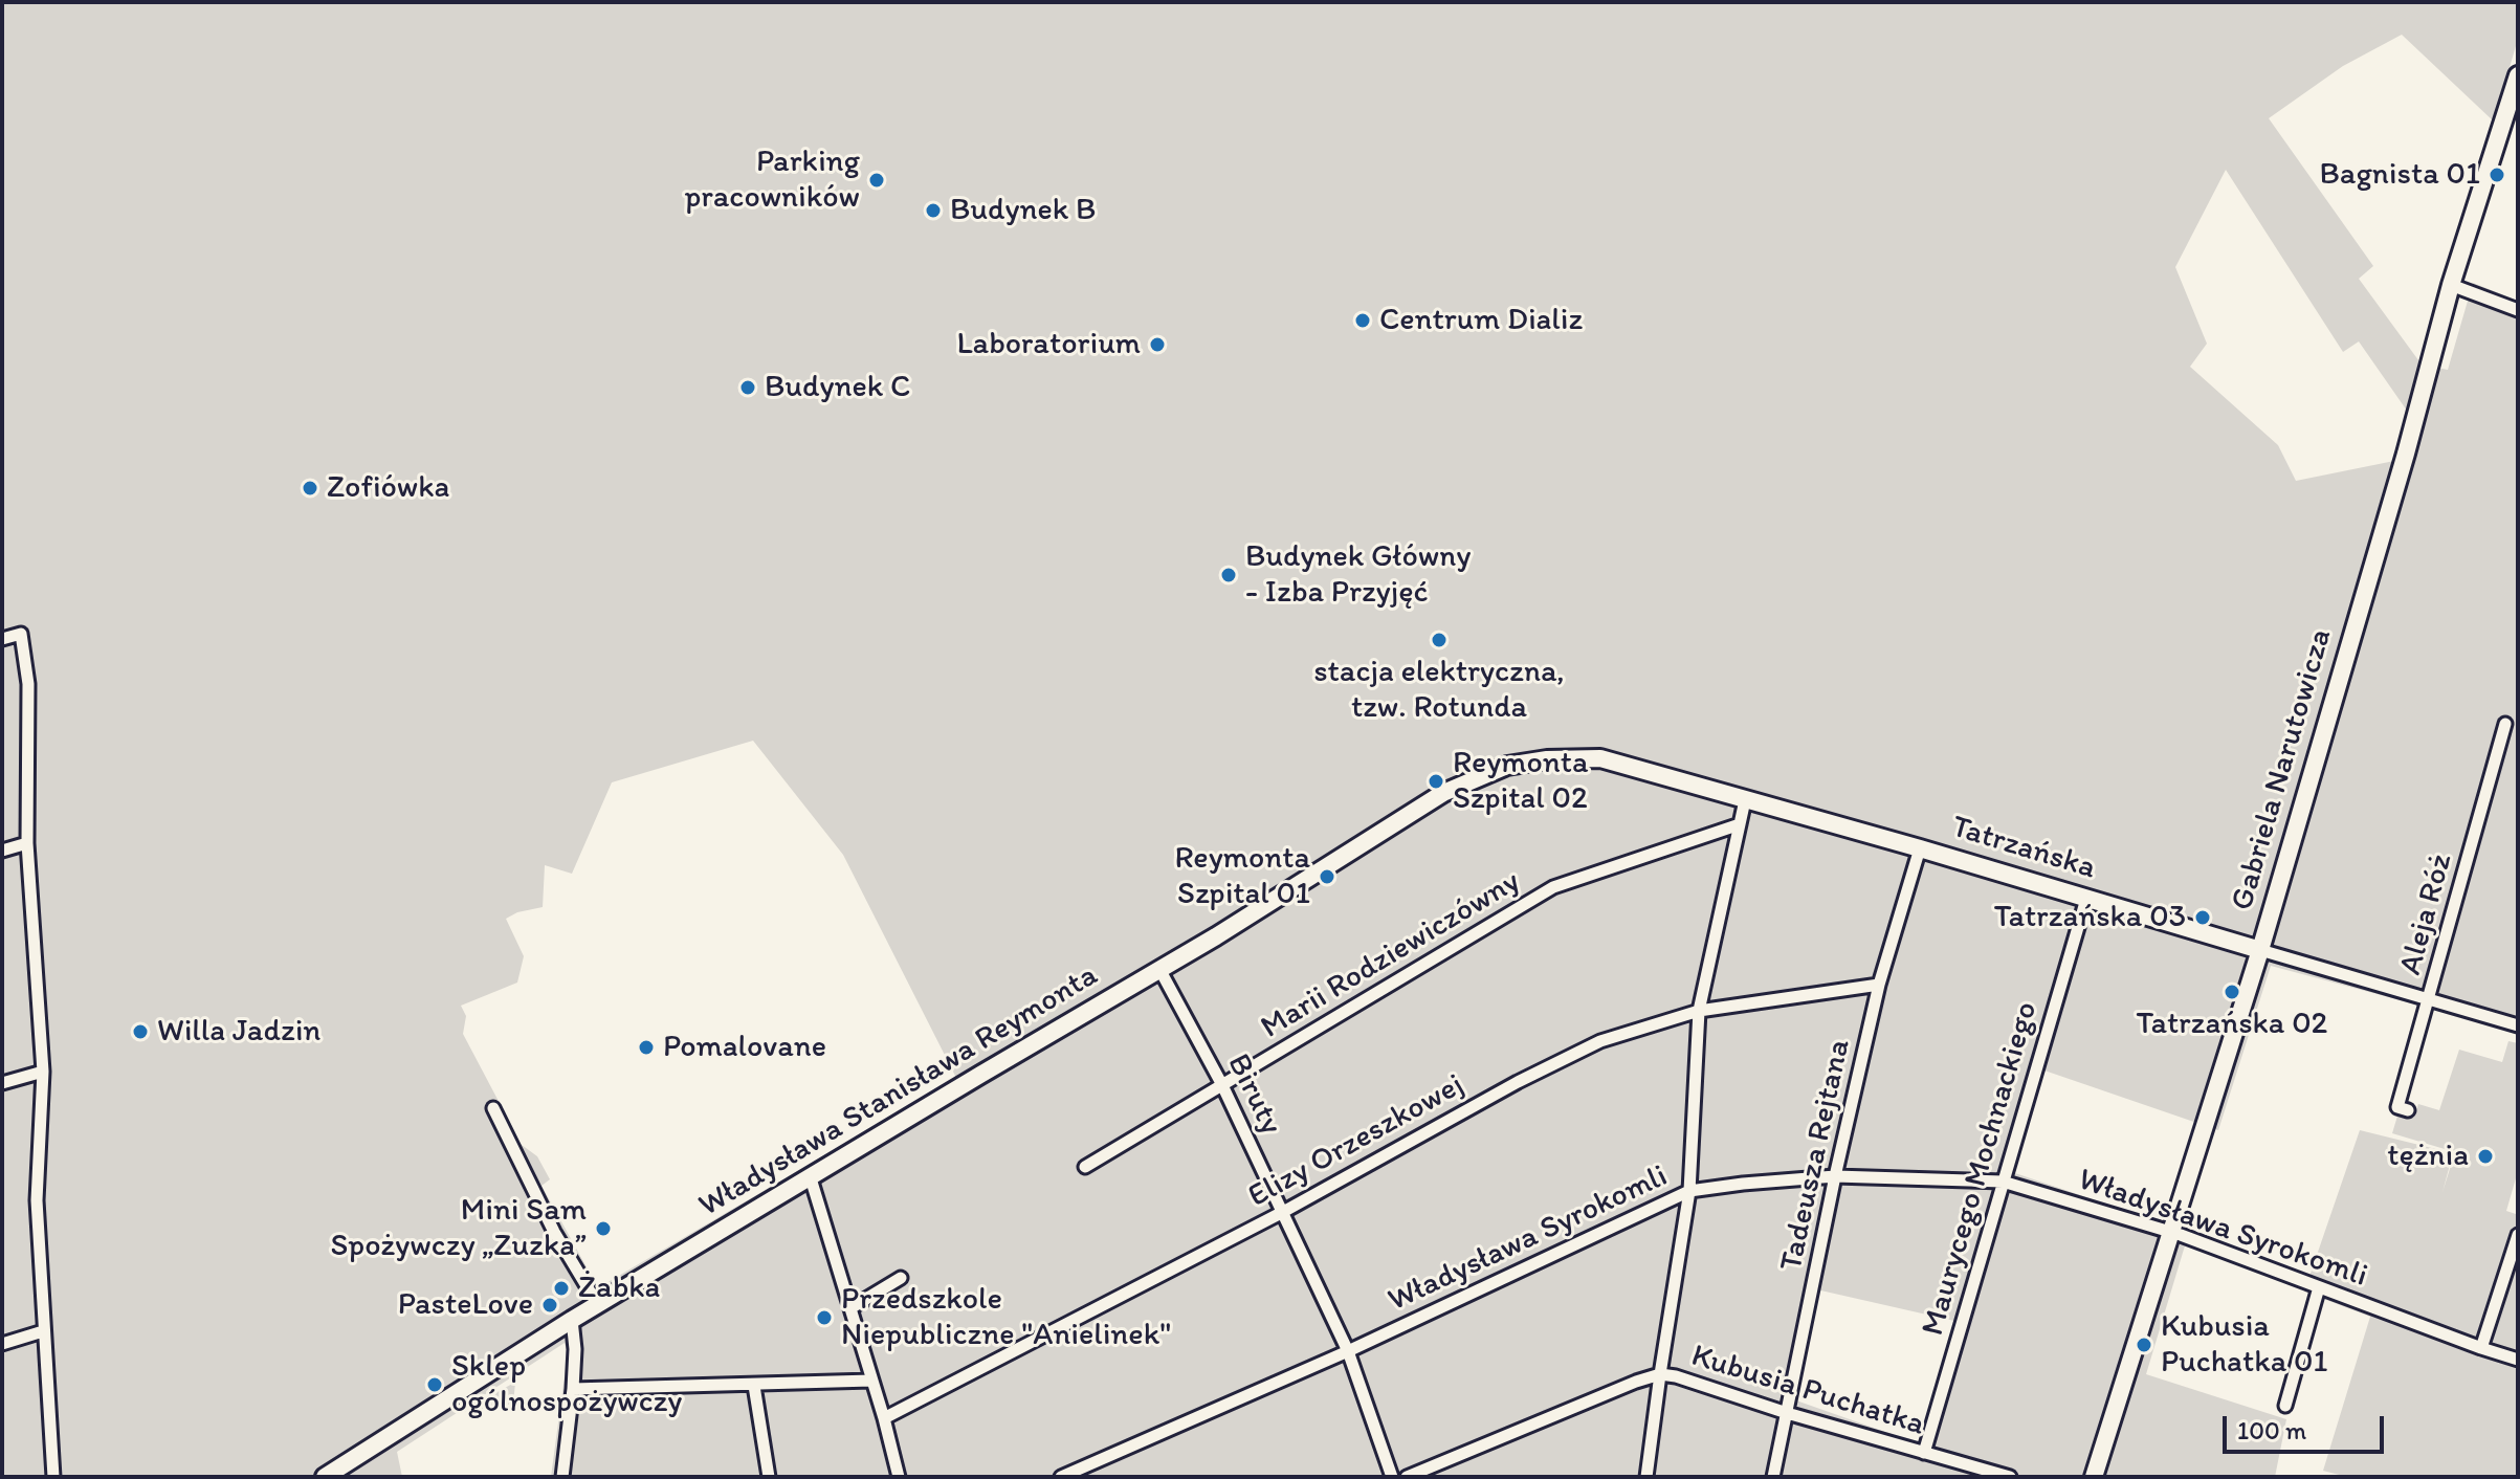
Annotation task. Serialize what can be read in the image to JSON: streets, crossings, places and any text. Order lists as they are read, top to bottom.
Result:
{
  "streets": {
    "street": [
      "Gabriela Narutowicza",
      "Tatrzańska",
      "Aleja Róż",
      "Marii Rodziewiczówny",
      "Władysława Stanisława Reymonta",
      "Biruty",
      "Elizy Orzeszkowej",
      "Tadeusza Rejtana",
      "Maurycego Mochnackiego",
      "Władysława Syrokomli",
      "Kubusia Puchatka"
    ]
  },
  "crossings": [
    ["Gabriela Narutowicza", "Tatrzańska"],
    ["Gabriela Narutowicza", "Władysława Syrokomli"],
    ["Tatrzańska", "Aleja Róż"],
    ["Tatrzańska", "Władysława Stanisława Reymonta"],
    ["Tatrzańska", "Tadeusza Rejtana"],
    ["Tatrzańska", "Maurycego Mochnackiego"],
    ["Marii Rodziewiczówny", "Biruty"],
    ["Władysława Stanisława Reymonta", "Biruty"],
    ["Biruty", "Elizy Orzeszkowej"],
    ["Biruty", "Władysława Syrokomli"],
    ["Elizy Orzeszkowej", "Tadeusza Rejtana"],
    ["Tadeusza Rejtana", "Władysława Syrokomli"],
    ["Tadeusza Rejtana", "Kubusia Puchatka"],
    ["Maurycego Mochnackiego", "Władysława Syrokomli"],
    ["Maurycego Mochnackiego", "Kubusia Puchatka"]
  ],
  "places": [
    "Bagnista 01",
    "Parking pracowników",
    "Budynek B",
    "Centrum Dializ",
    "Laboratorium",
    "Budynek C",
    "Zofiówka",
    "Budynek Główny - Izba Przyjęć",
    "stacja elektryczna, tzw. Rotunda",
    "Reymonta Szpital 02",
    "Reymonta Szpital 01",
    "Tatrzańska 03",
    "Tatrzańska 02",
    "Willa Jadzin",
    "Pomalovane",
    "tężnia",
    "Mini Sam Spożywczy „Zuzka”",
    "Żabka",
    "PasteLove",
    "Przedszkole Niepubliczne \"Anielinek\"",
    "Kubusia Puchatka 01",
    "Sklep ogólnospożywczy"
  ],
  "scale_bar": "100 m"
}
